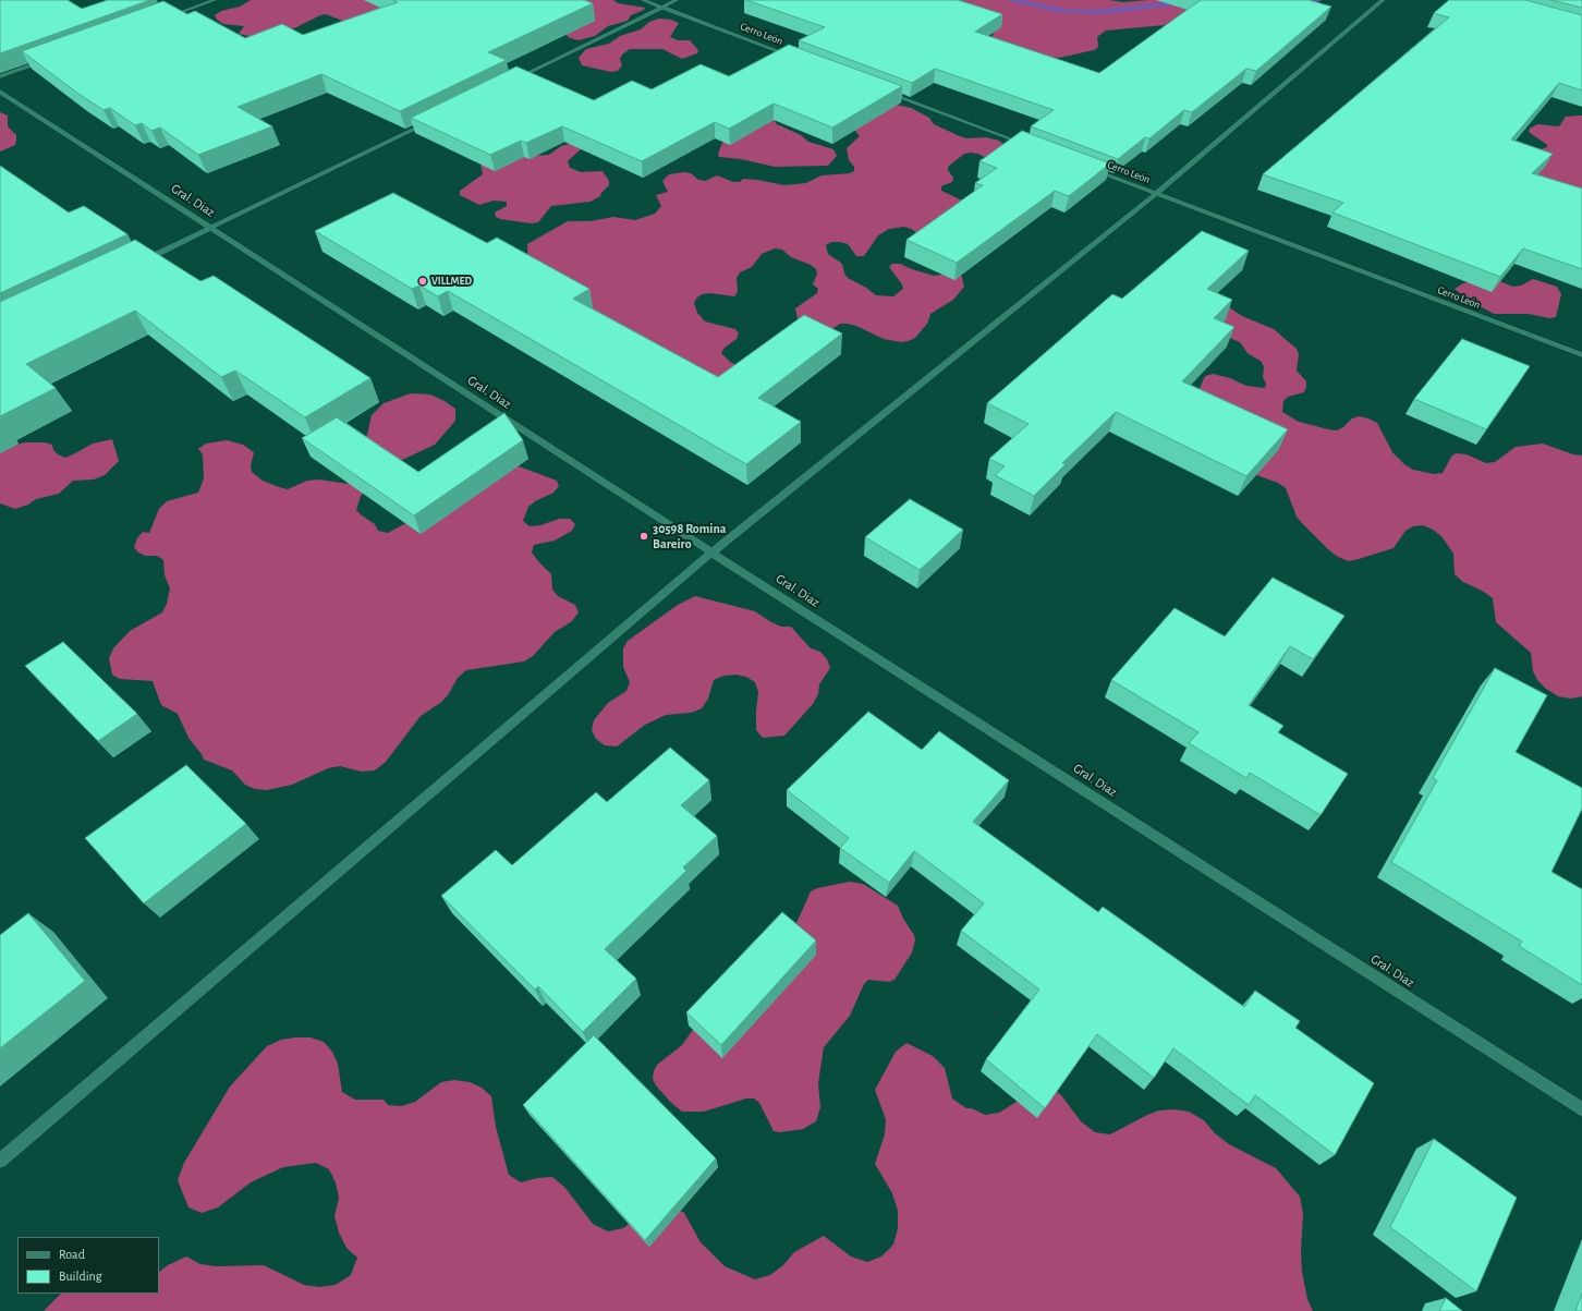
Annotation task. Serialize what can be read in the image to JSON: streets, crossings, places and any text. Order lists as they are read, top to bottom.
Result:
{
  "streets": {
    "street": ["Cerro León", "Gral. Diaz"]
  },
  "places": ["VILLMED", "30598 Romina Bareiro"],
  "legend": ["Road", "Building"]
}
